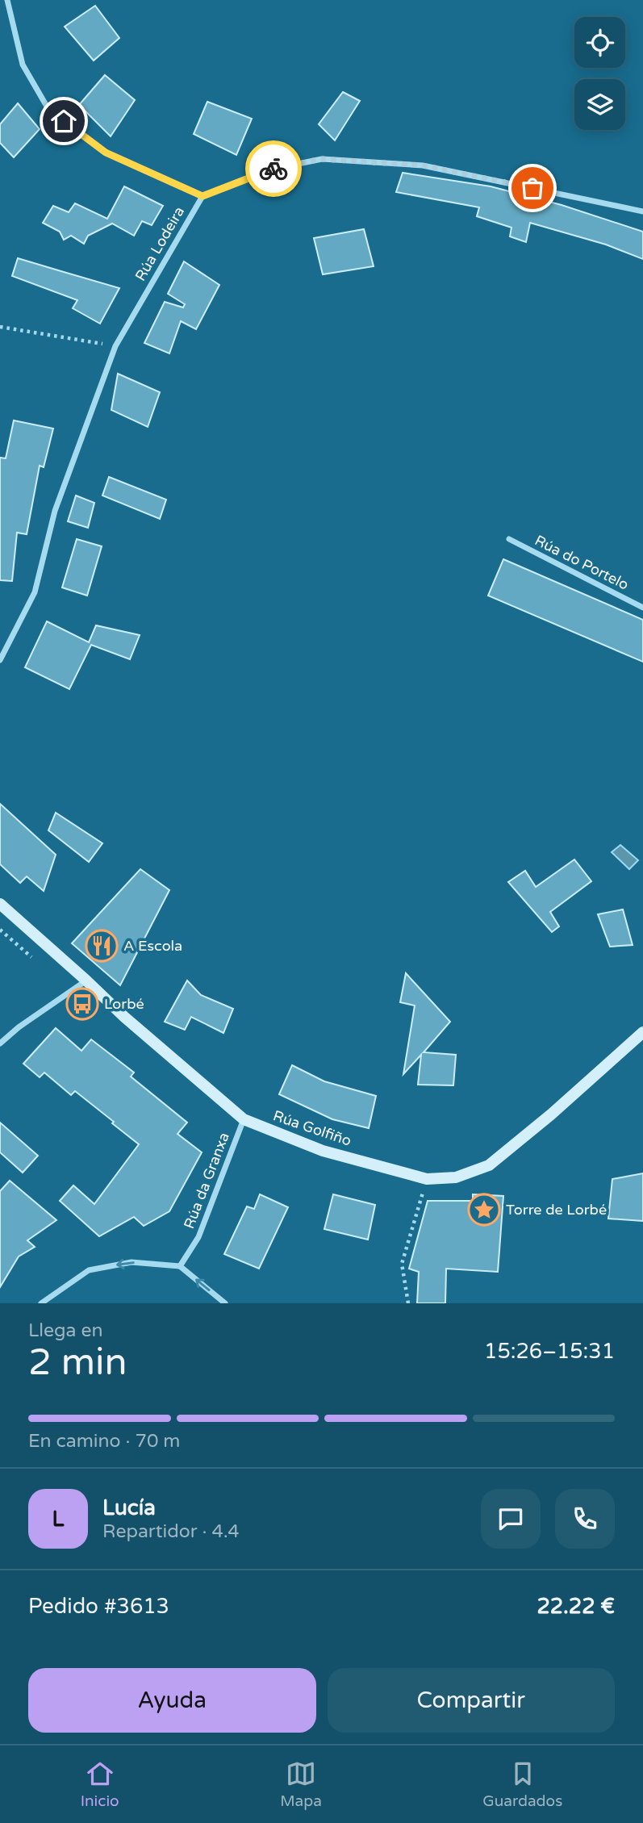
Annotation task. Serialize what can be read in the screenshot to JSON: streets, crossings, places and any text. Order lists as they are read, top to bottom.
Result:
{
  "streets": {
    "main road": ["Rúa Golfiño"],
    "street": ["Rúa Lodeira", "Rúa do Portelo", "Rúa da Granxa"]
  },
  "crossings": [
    ["Rúa Golfiño", "Rúa da Granxa"]
  ],
  "places": {
    "restaurant": ["A Escola"],
    "bus stop": ["Lorbé"],
    "place": ["Torre de Lorbé"]
  },
  "page": {
    "heading": ["2 min", "Llega en", "15:26–15:31"],
    "panel": [
      "Lucía",
      "Repartidor · 4.4",
      "Pedido #3613",
      "22.22 €"
    ],
    "bar": "En camino · 70 m",
    "round": "L",
    "buttons": ["Ayuda", "Compartir"],
    "tabs": ["Inicio", "Mapa", "Guardados"]
  }
}
